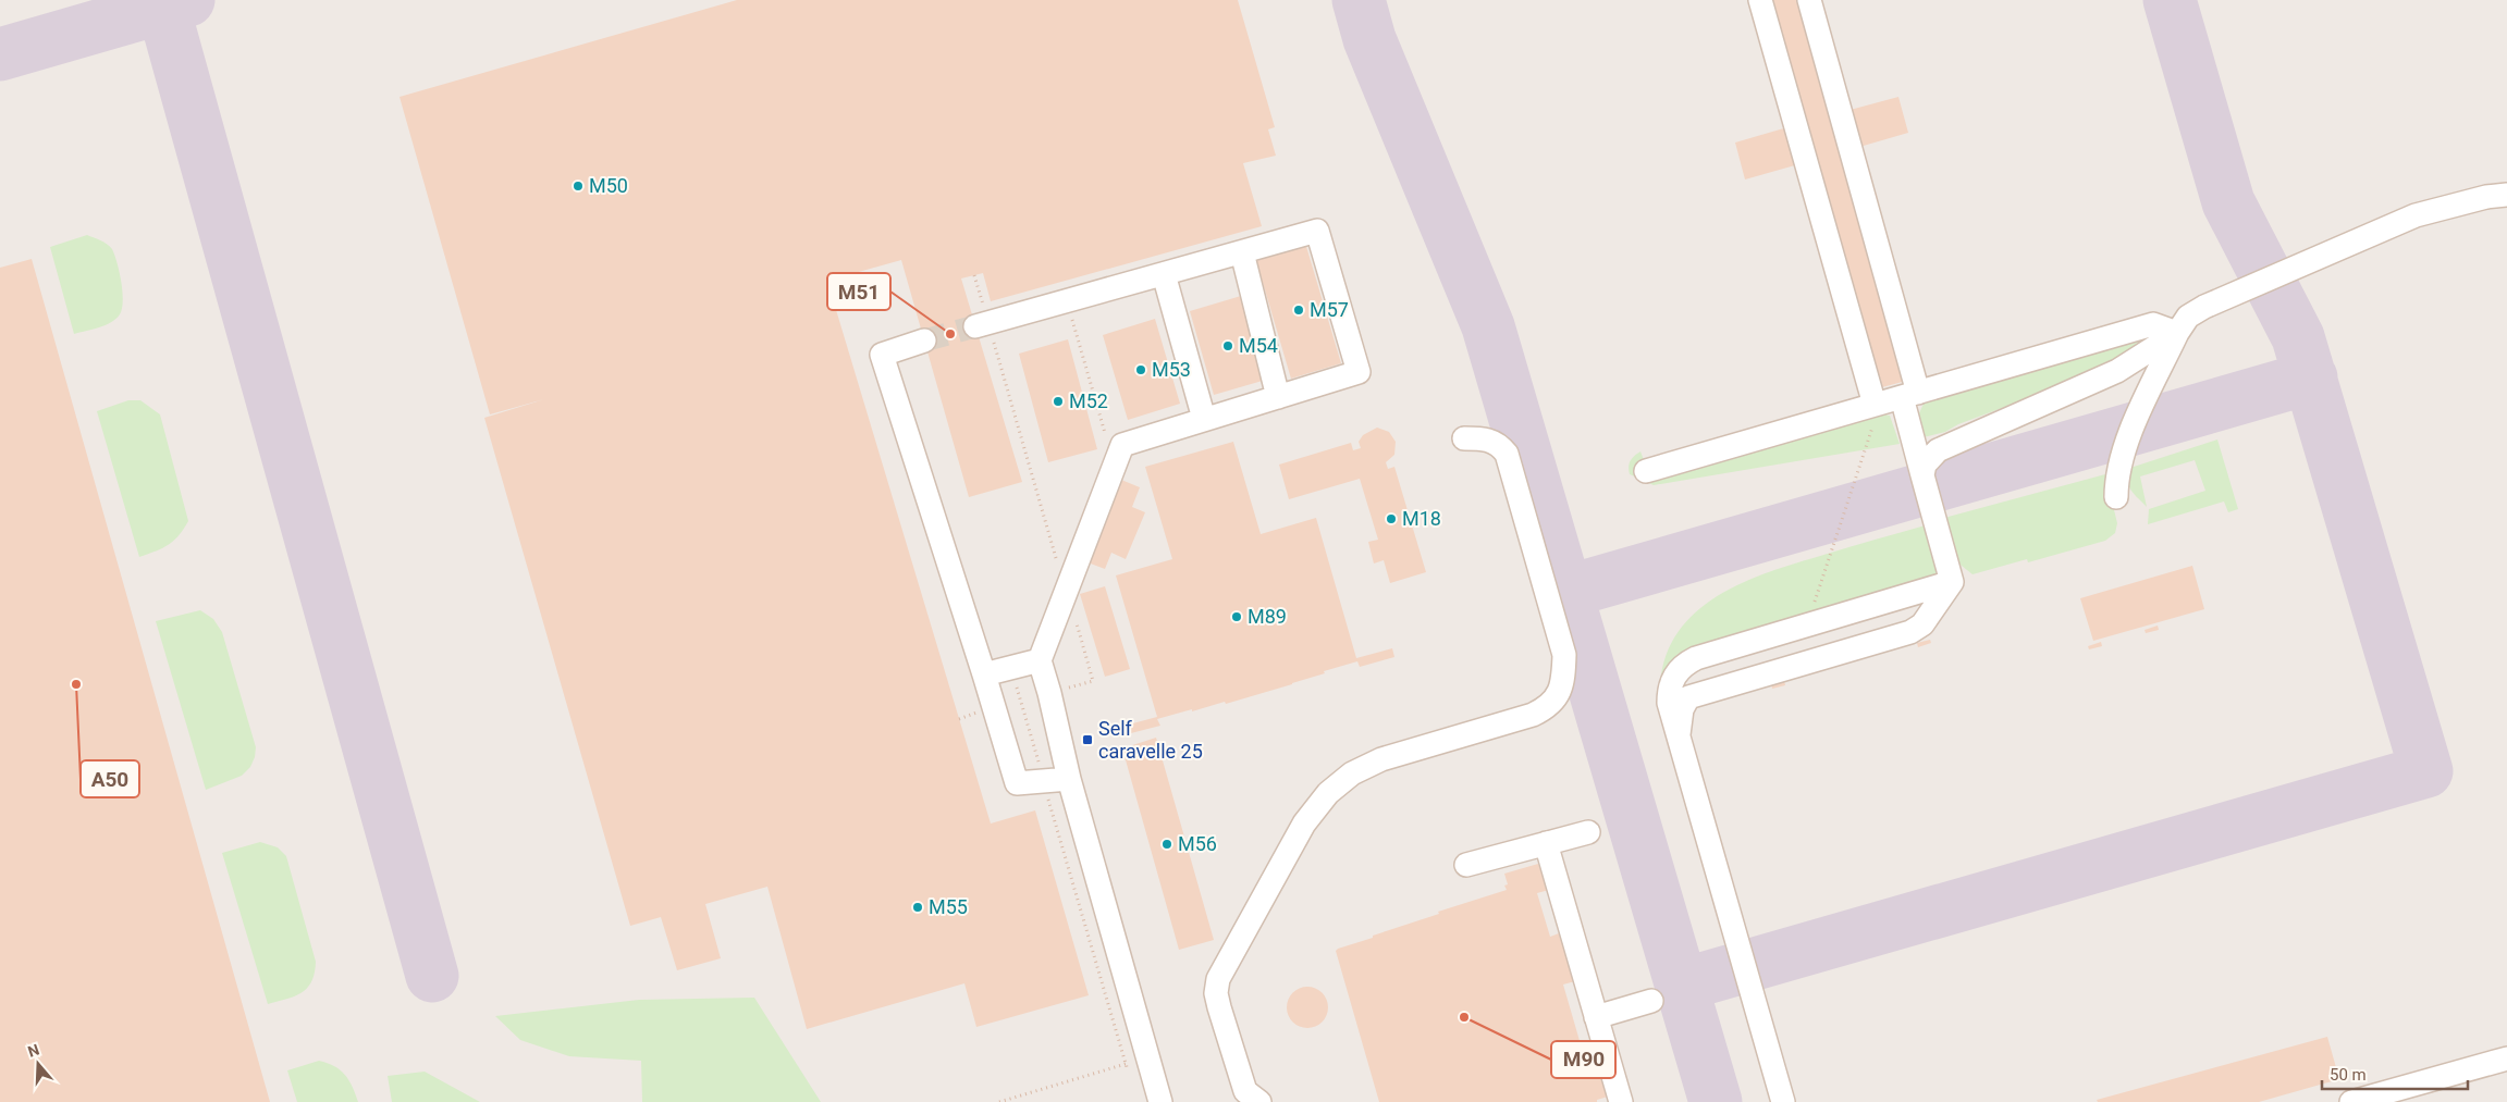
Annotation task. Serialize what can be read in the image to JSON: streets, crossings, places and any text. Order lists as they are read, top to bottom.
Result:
{
  "places": {
    "other": [
      "M50",
      "M57",
      "M51",
      "M54",
      "M53",
      "M52",
      "M18",
      "M89",
      "A50",
      "M56",
      "M55",
      "M90"
    ],
    "transit": ["Self caravelle 25"]
  },
  "scale_bar": "50 m",
  "north": "top"
}
